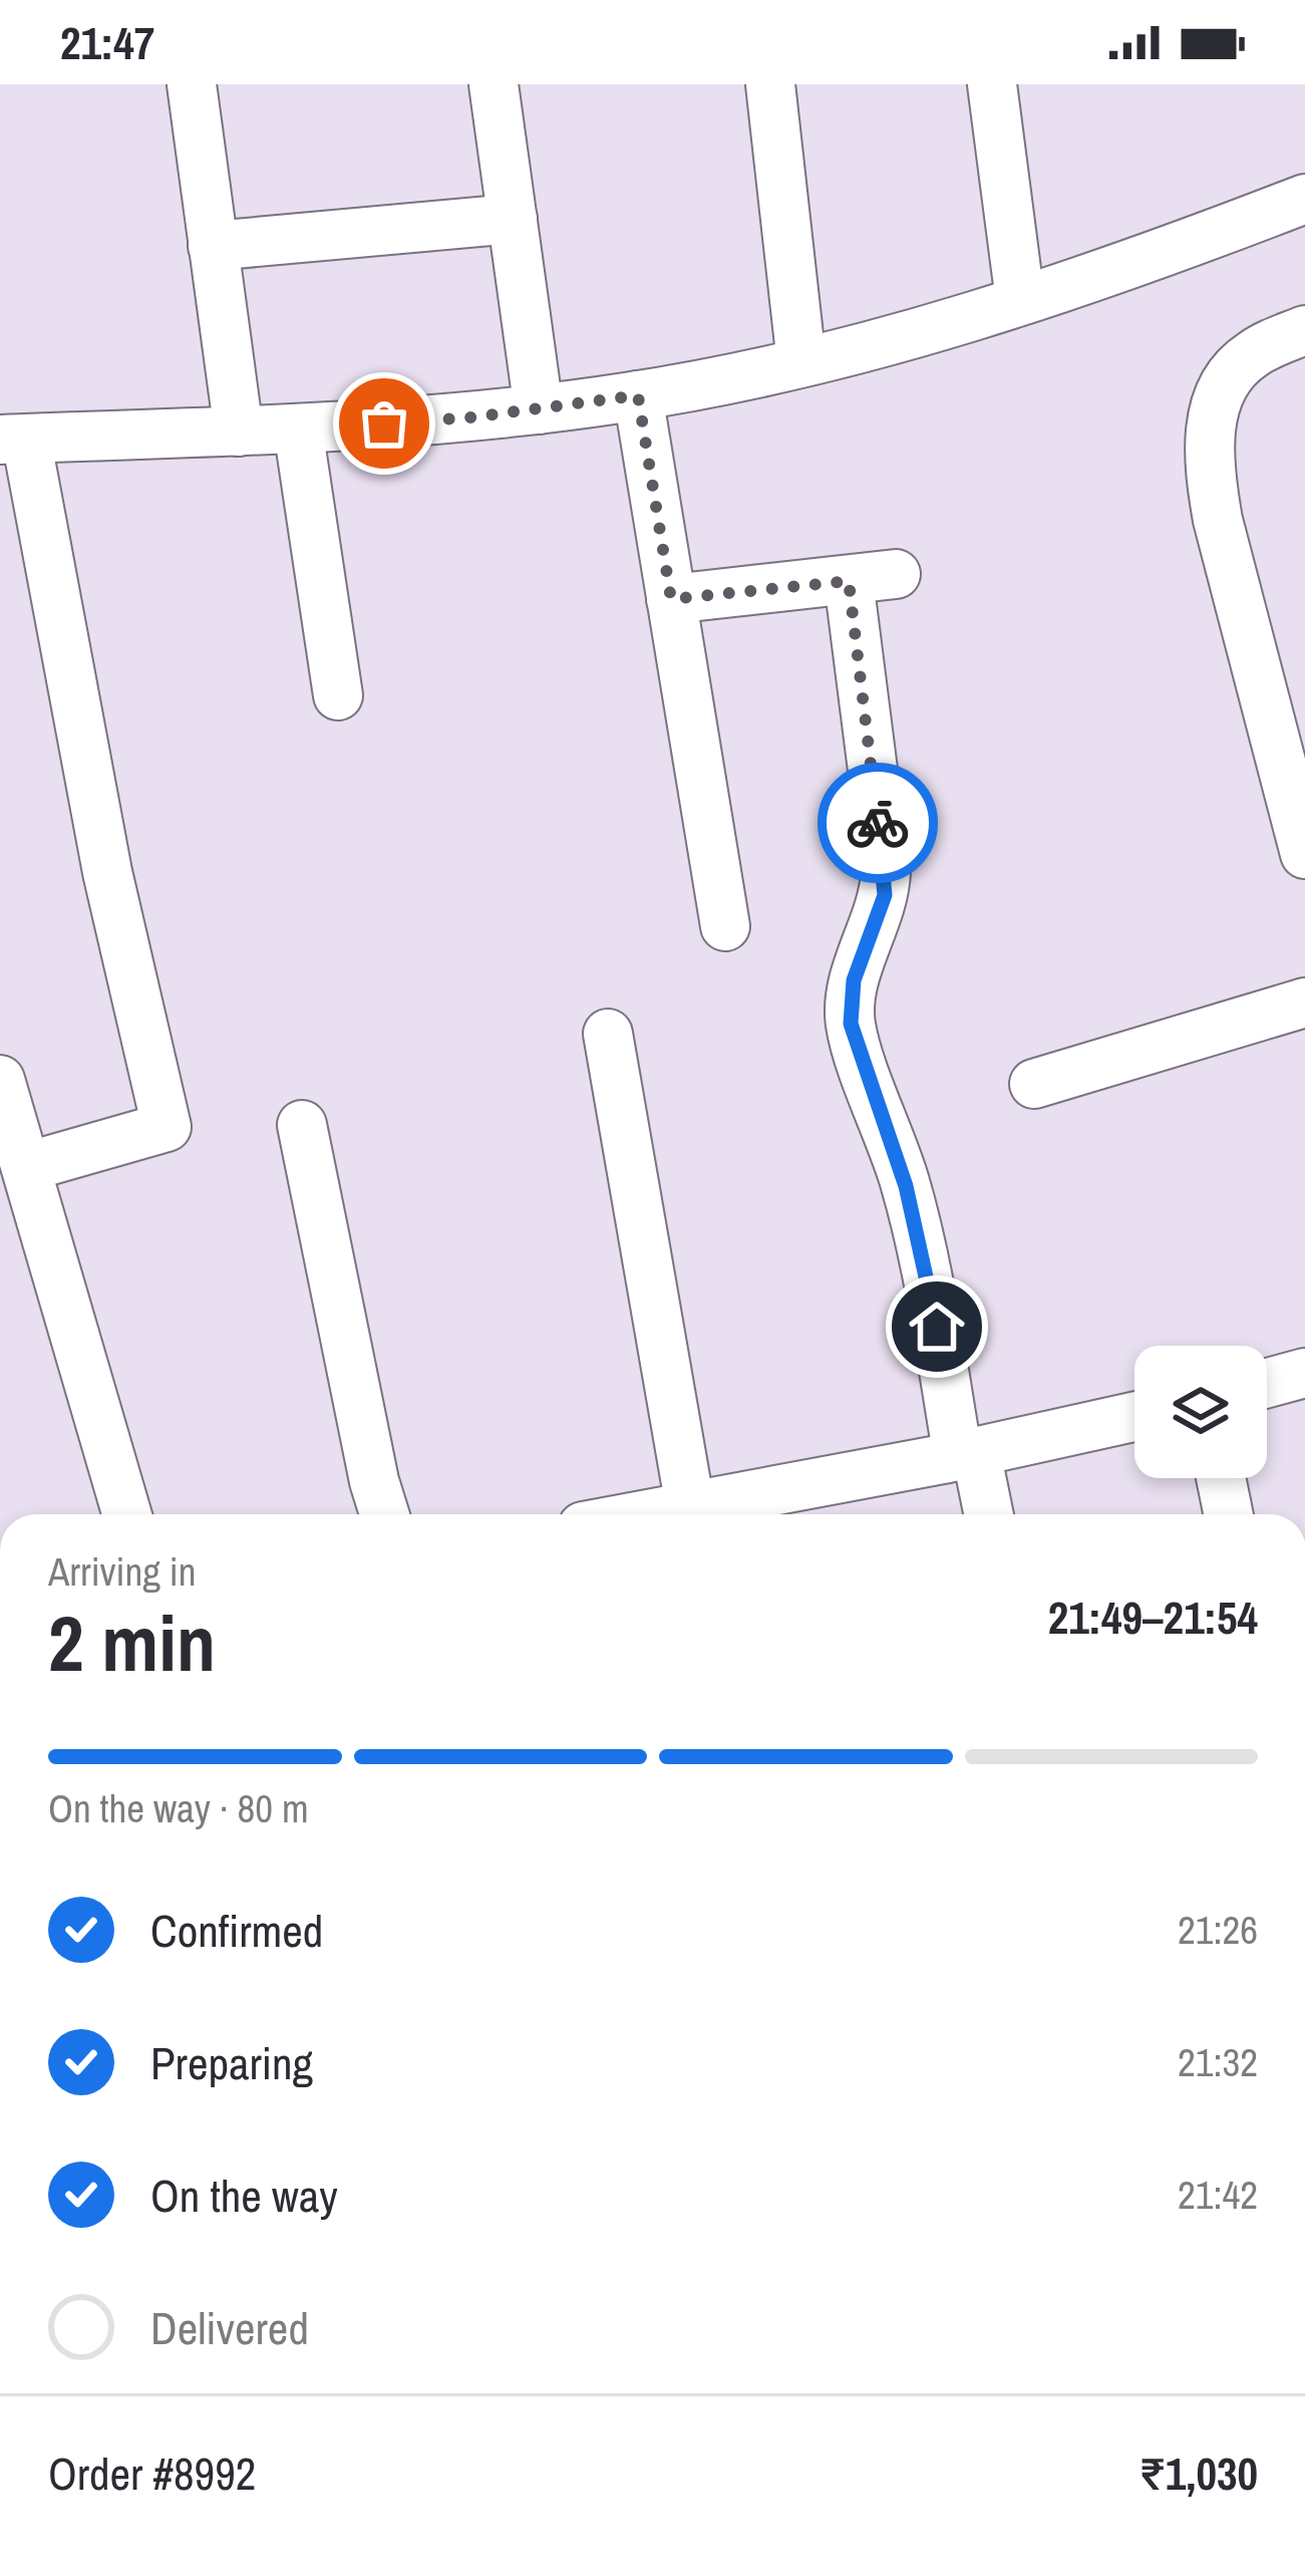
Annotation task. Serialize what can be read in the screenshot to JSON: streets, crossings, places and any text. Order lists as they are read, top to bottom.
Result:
{
  "page": {
    "status": "21:47",
    "heading": ["2 min", "Arriving in", "21:49–21:54"],
    "panel": ["Order #8992", "₹1,030"],
    "bar": "On the way · 80 m",
    "list": [
      ["Confirmed", "21:26"],
      ["Preparing", "21:32"],
      ["On the way", "21:42"],
      "Delivered"
    ]
  }
}
